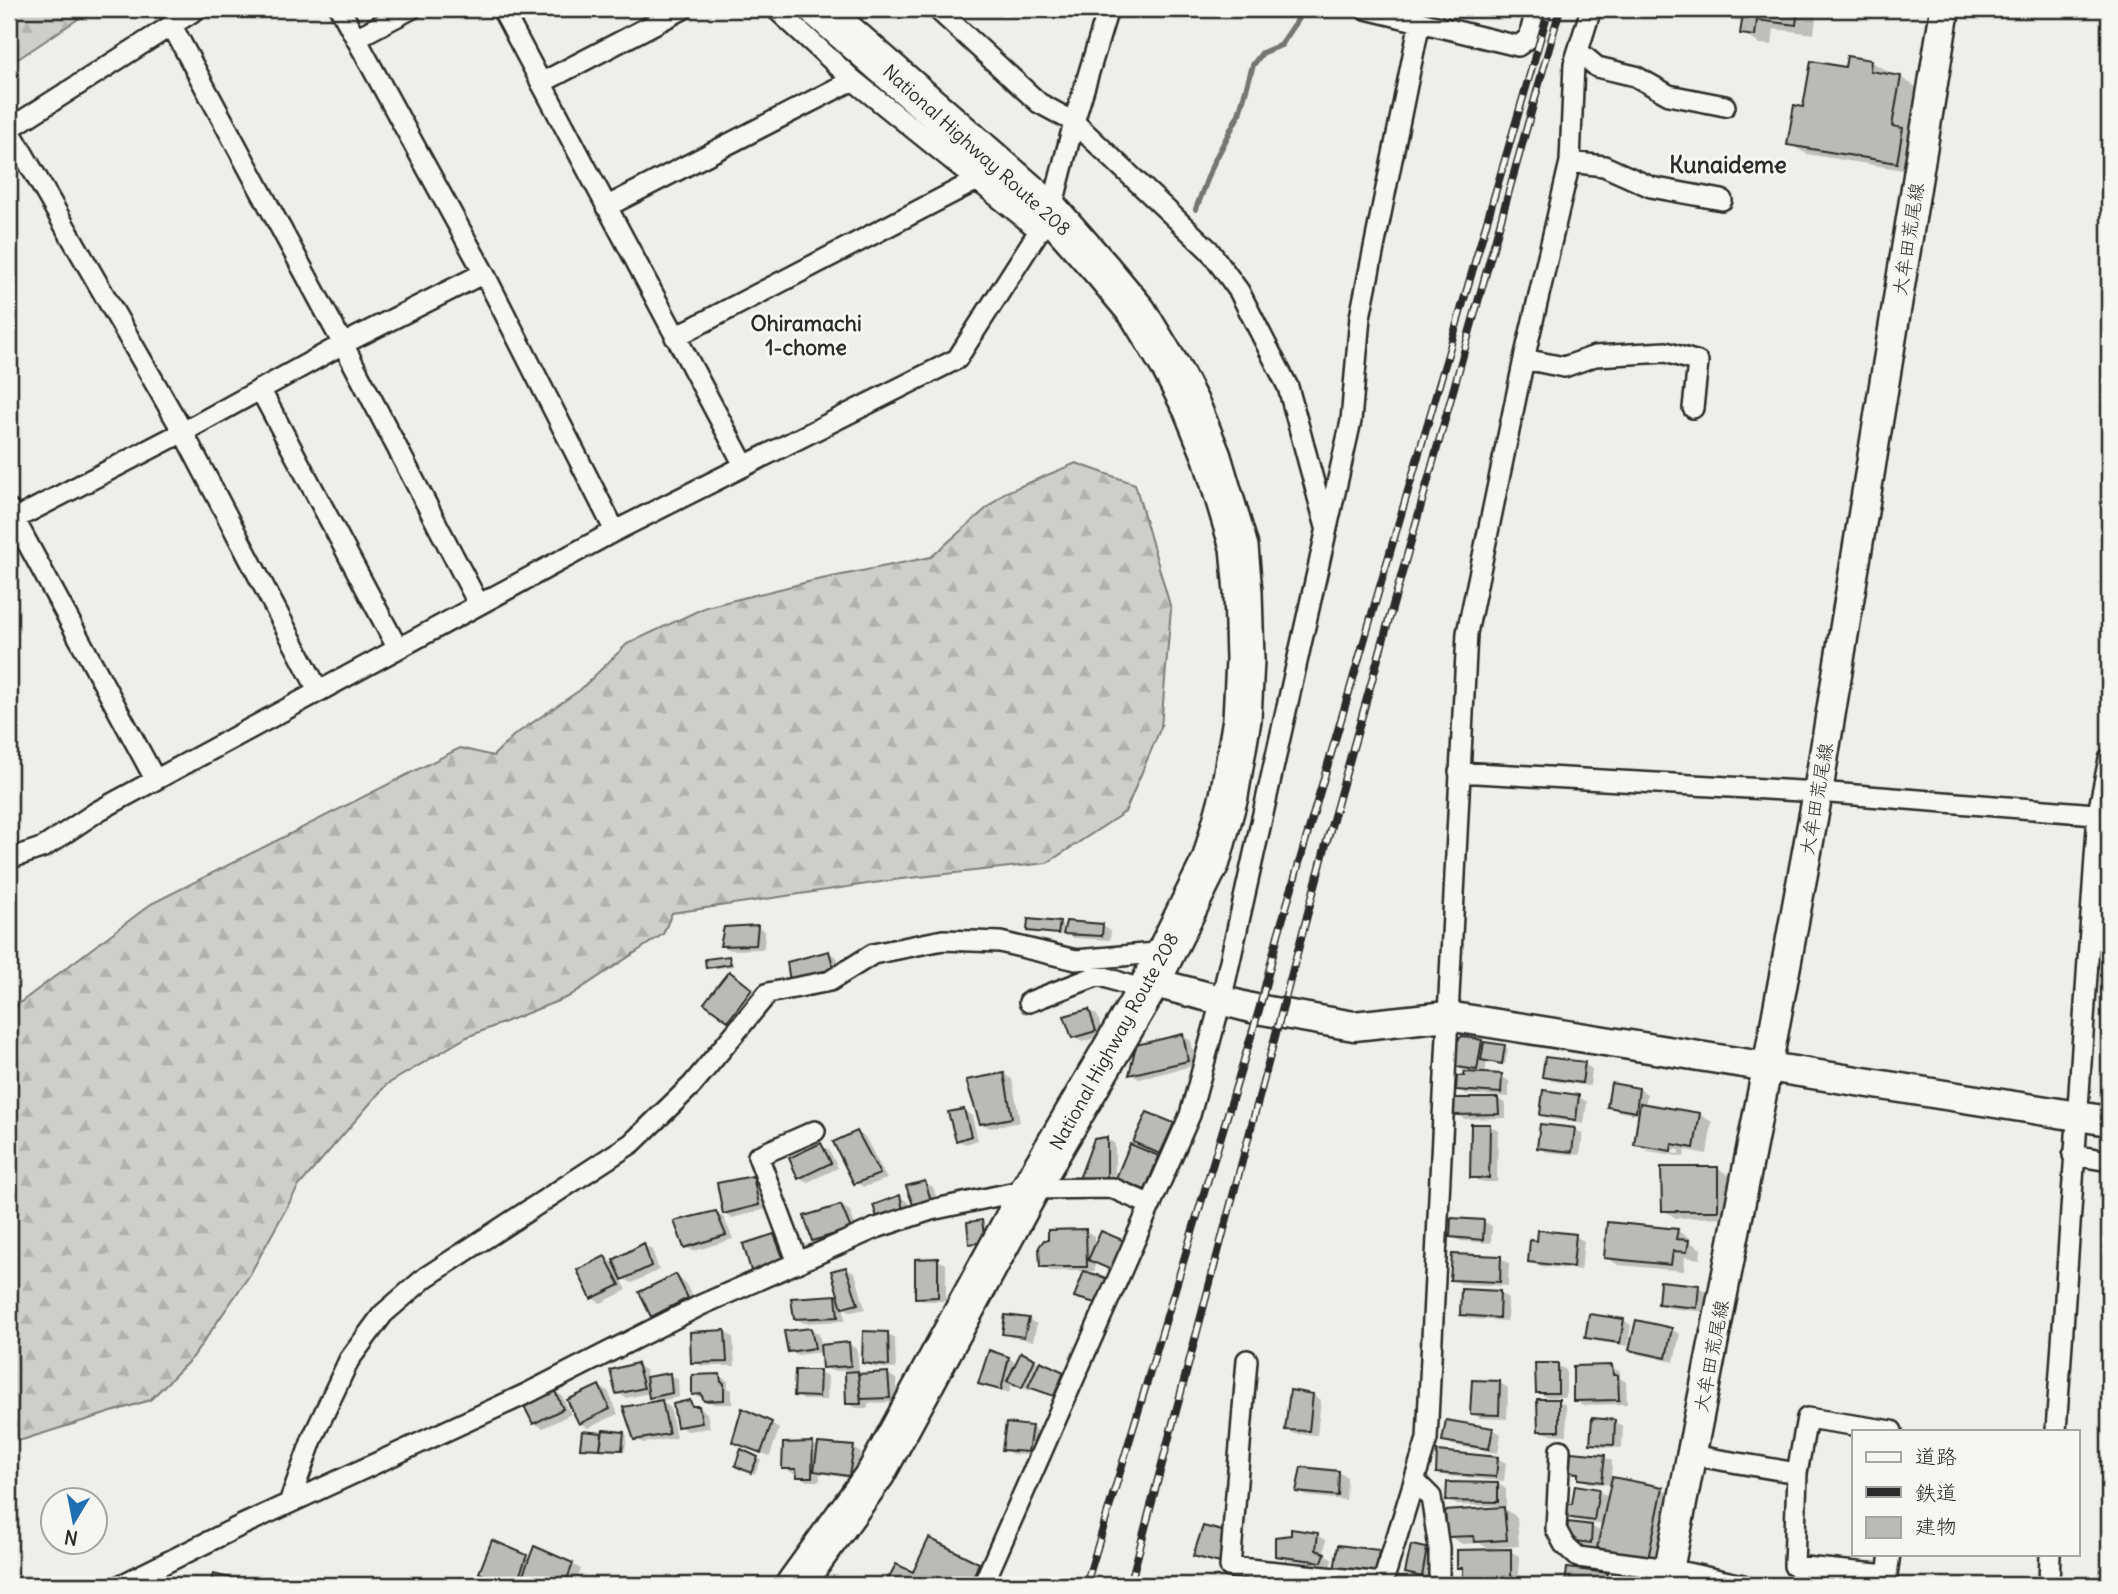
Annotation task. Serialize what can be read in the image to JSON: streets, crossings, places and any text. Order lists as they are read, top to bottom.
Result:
{
  "streets": {
    "highway": ["National Highway Route 208"],
    "main road": ["大牟田荒尾線"]
  },
  "districts": ["Kunaideme", "Ohiramachi 1-chome"],
  "legend": ["道路", "鉄道", "建物"],
  "north": "bottom"
}
